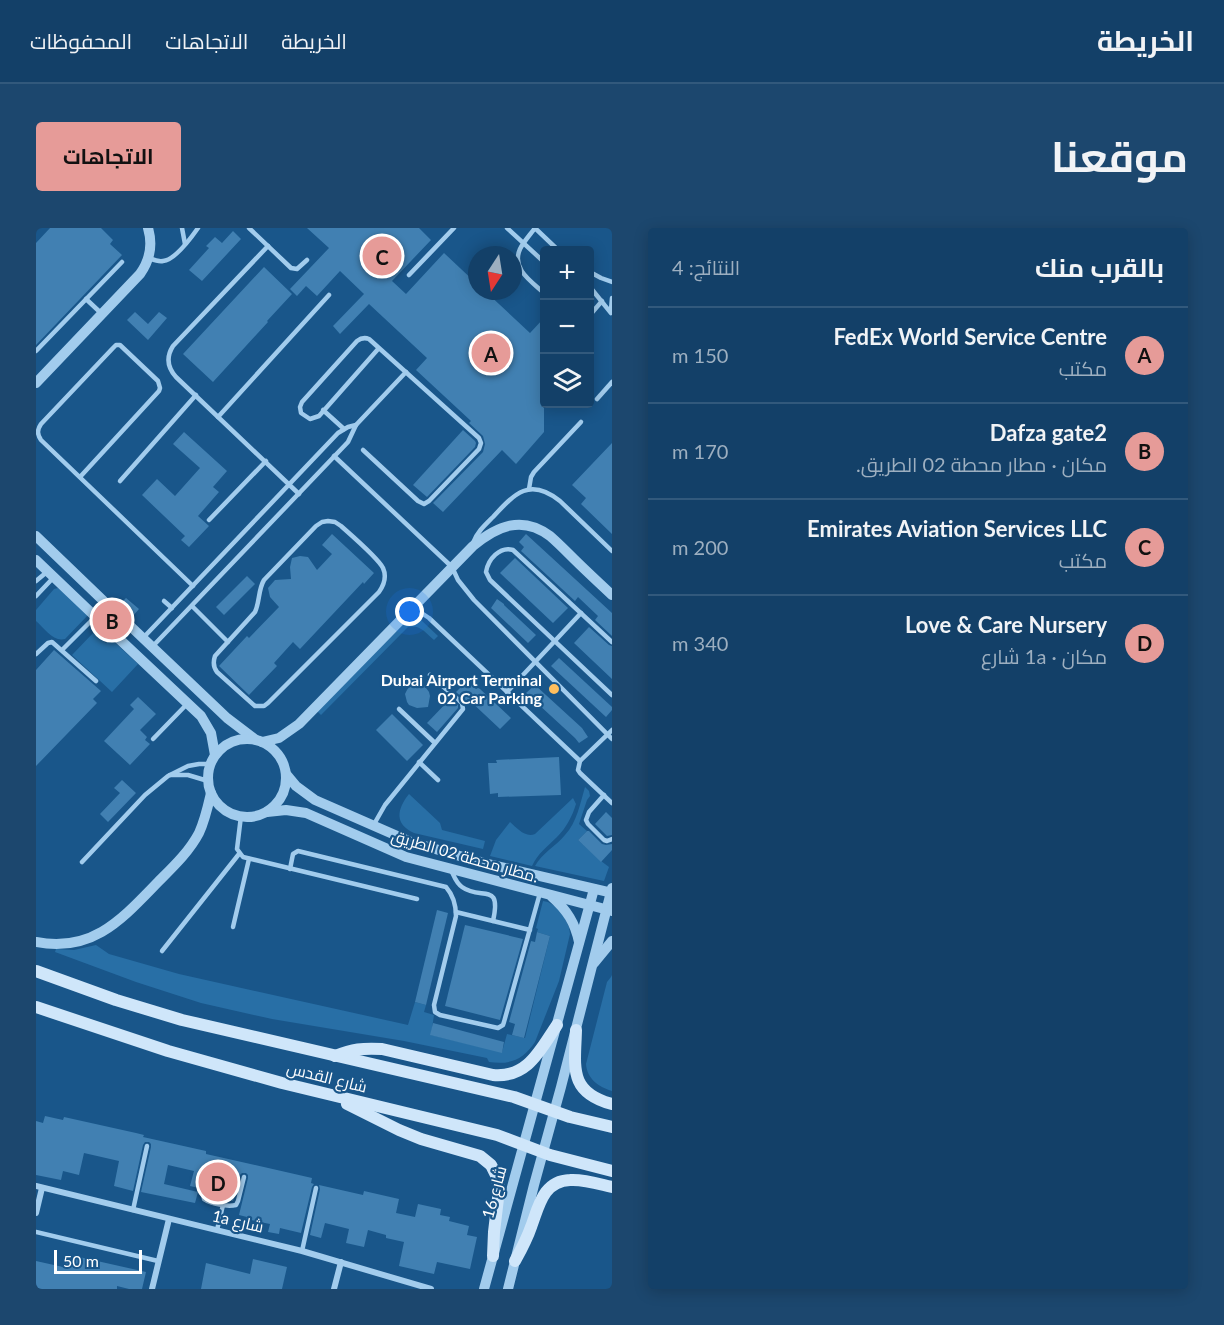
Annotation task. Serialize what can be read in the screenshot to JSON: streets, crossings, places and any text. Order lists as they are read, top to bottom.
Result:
{
  "streets": {
    "main road": ["شارع القدس"],
    "street": ["مطار محطة 02 الطريق.", "شارع 16", "1a شارع"]
  },
  "crossings": [
    ["مطار محطة 02 الطريق.", "شارع القدس"],
    ["شارع القدس", "شارع 16"]
  ],
  "places": ["Dubai Airport Terminal 02 Car Parking"],
  "scale_bar": "50 m",
  "north": "bottom",
  "page": {
    "header": "الخريطة",
    "nav": ["الخريطة", "الاتجاهات", "المحفوظات"],
    "title": "موقعنا",
    "buttons": "الاتجاهات",
    "heading": ["بالقرب منك", "النتائج: 4"],
    "pins": [
      "C",
      "A",
      "B",
      "D"
    ],
    "map_buttons": ["+", "−"],
    "list": [
      {
        "mark": "A",
        "name": "FedEx World Service Centre",
        "note": "مكتب",
        "value": "150 m"
      },
      {
        "mark": "B",
        "name": "Dafza gate2",
        "note": "مكان · مطار محطة 02 الطريق.",
        "value": "170 m"
      },
      {
        "mark": "C",
        "name": "Emirates Aviation Services LLC",
        "note": "مكتب",
        "value": "200 m"
      },
      {
        "mark": "D",
        "name": "Love & Care Nursery",
        "note": "مكان · 1a شارع",
        "value": "340 m"
      }
    ],
    "scale": "50 m"
  }
}
